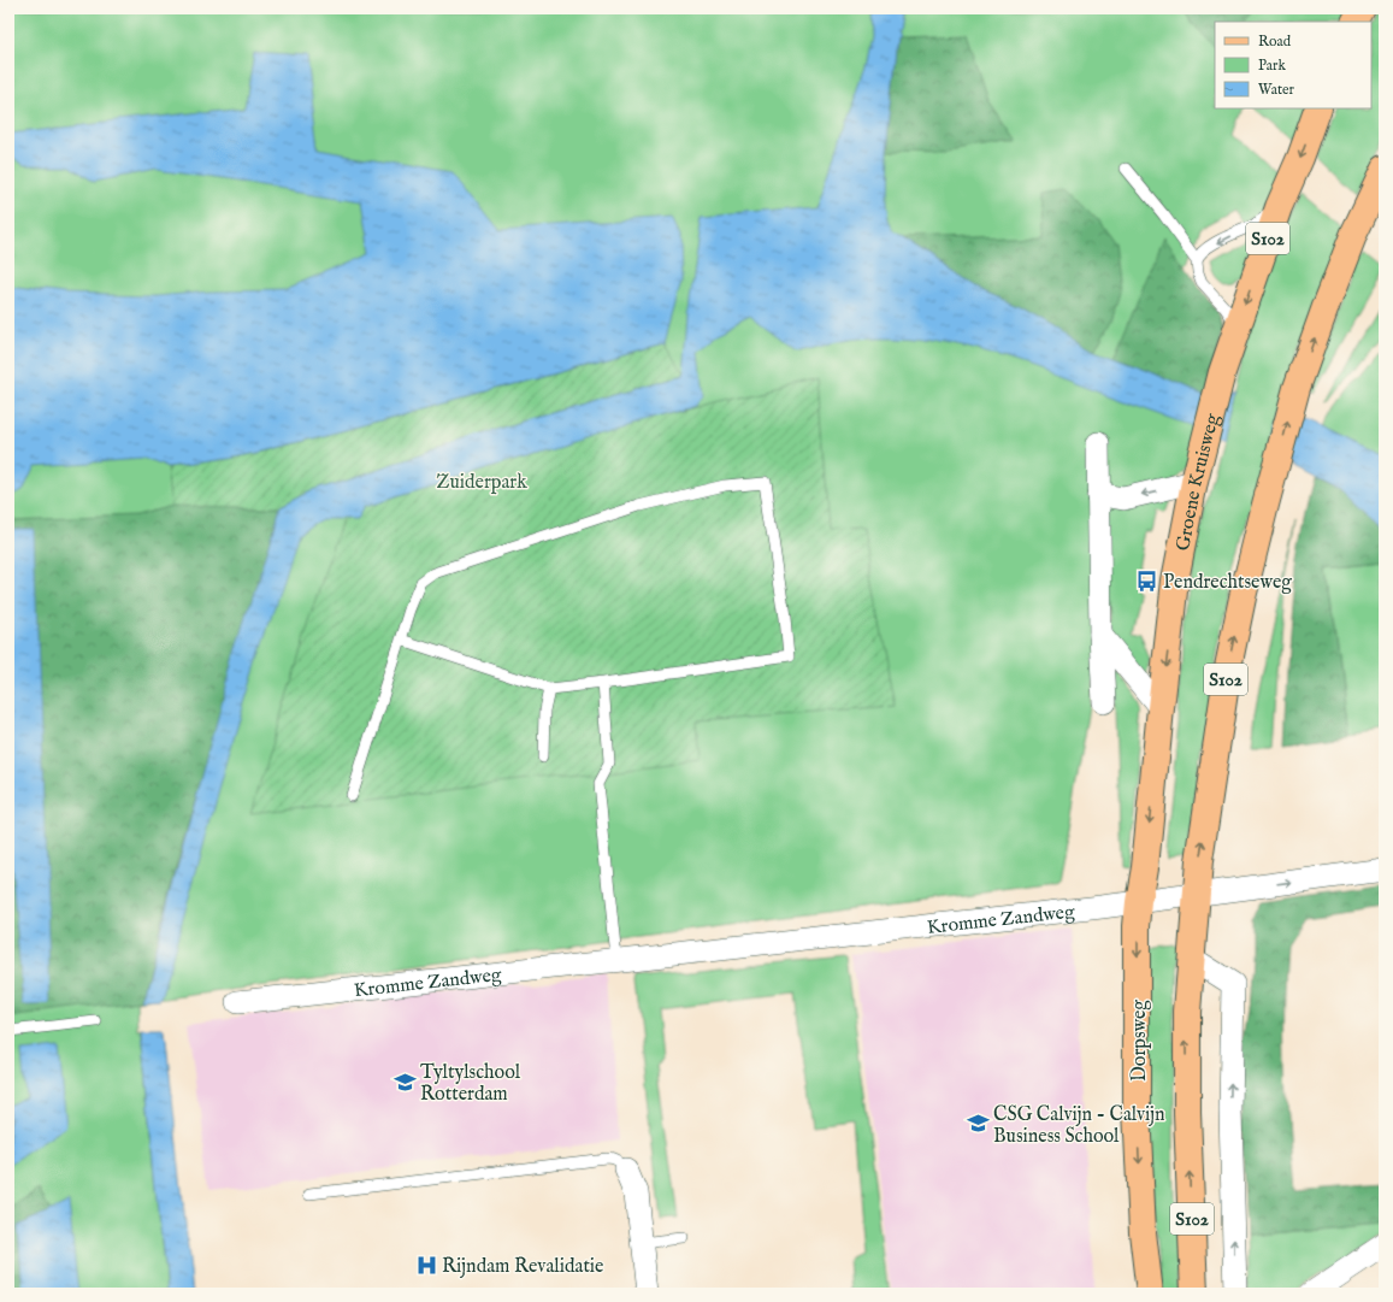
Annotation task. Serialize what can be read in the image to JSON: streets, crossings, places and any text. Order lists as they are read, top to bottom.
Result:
{
  "streets": {
    "main road": ["S102", "Groene Kruisweg", "Dorpsweg"],
    "street": ["Kromme Zandweg"]
  },
  "crossings": [
    ["S102", "Kromme Zandweg"],
    ["Groene Kruisweg", "Kromme Zandweg"],
    ["Groene Kruisweg", "Dorpsweg"],
    ["Kromme Zandweg", "Dorpsweg"]
  ],
  "parks": ["Zuiderpark"],
  "places": {
    "bus stop": ["Pendrechtseweg"],
    "school or university": ["Tyltylschool Rotterdam", "CSG Calvijn - Calvijn Business School"],
    "hospital": ["Rijndam Revalidatie"]
  },
  "legend": ["Road", "Park", "Water"]
}
